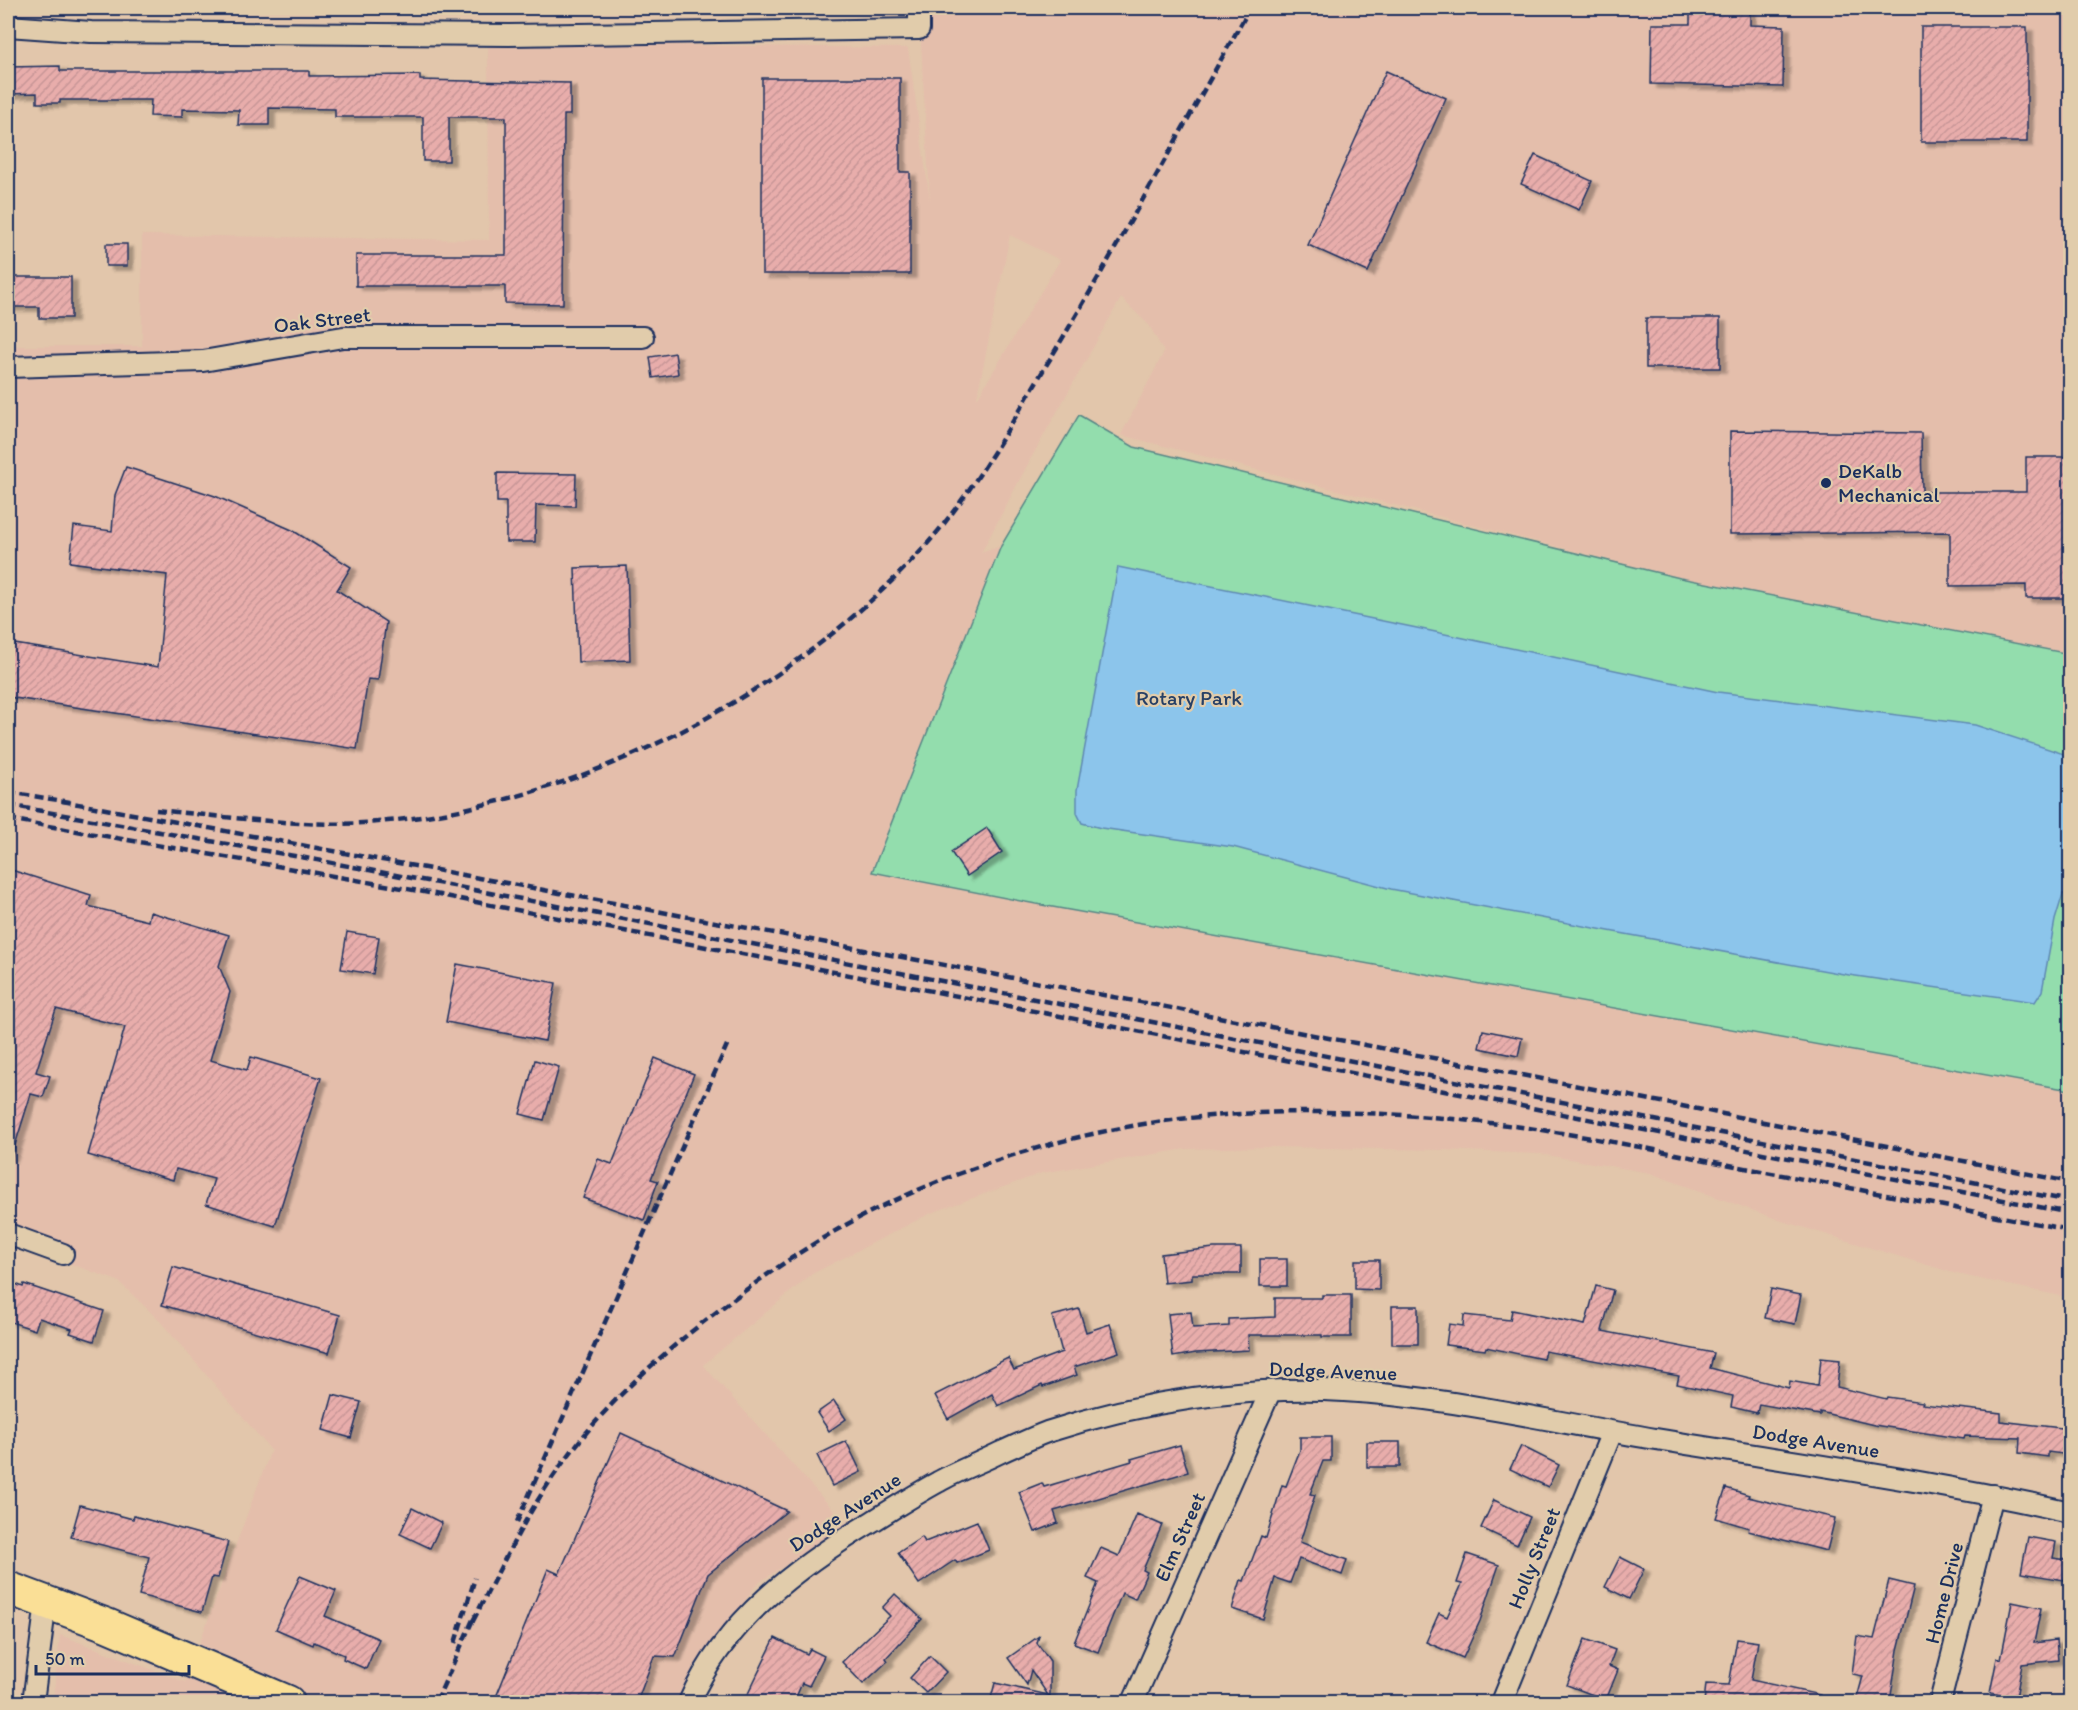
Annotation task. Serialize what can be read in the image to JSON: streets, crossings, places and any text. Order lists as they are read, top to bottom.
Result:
{
  "streets": {
    "street": [
      "Oak Street",
      "Dodge Avenue",
      "Elm Street",
      "Holly Street",
      "Home Drive"
    ]
  },
  "crossings": [
    ["Dodge Avenue", "Elm Street"],
    ["Dodge Avenue", "Holly Street"],
    ["Dodge Avenue", "Home Drive"]
  ],
  "parks": ["Rotary Park"],
  "places": ["DeKalb Mechanical"],
  "scale_bar": "50 m"
}
